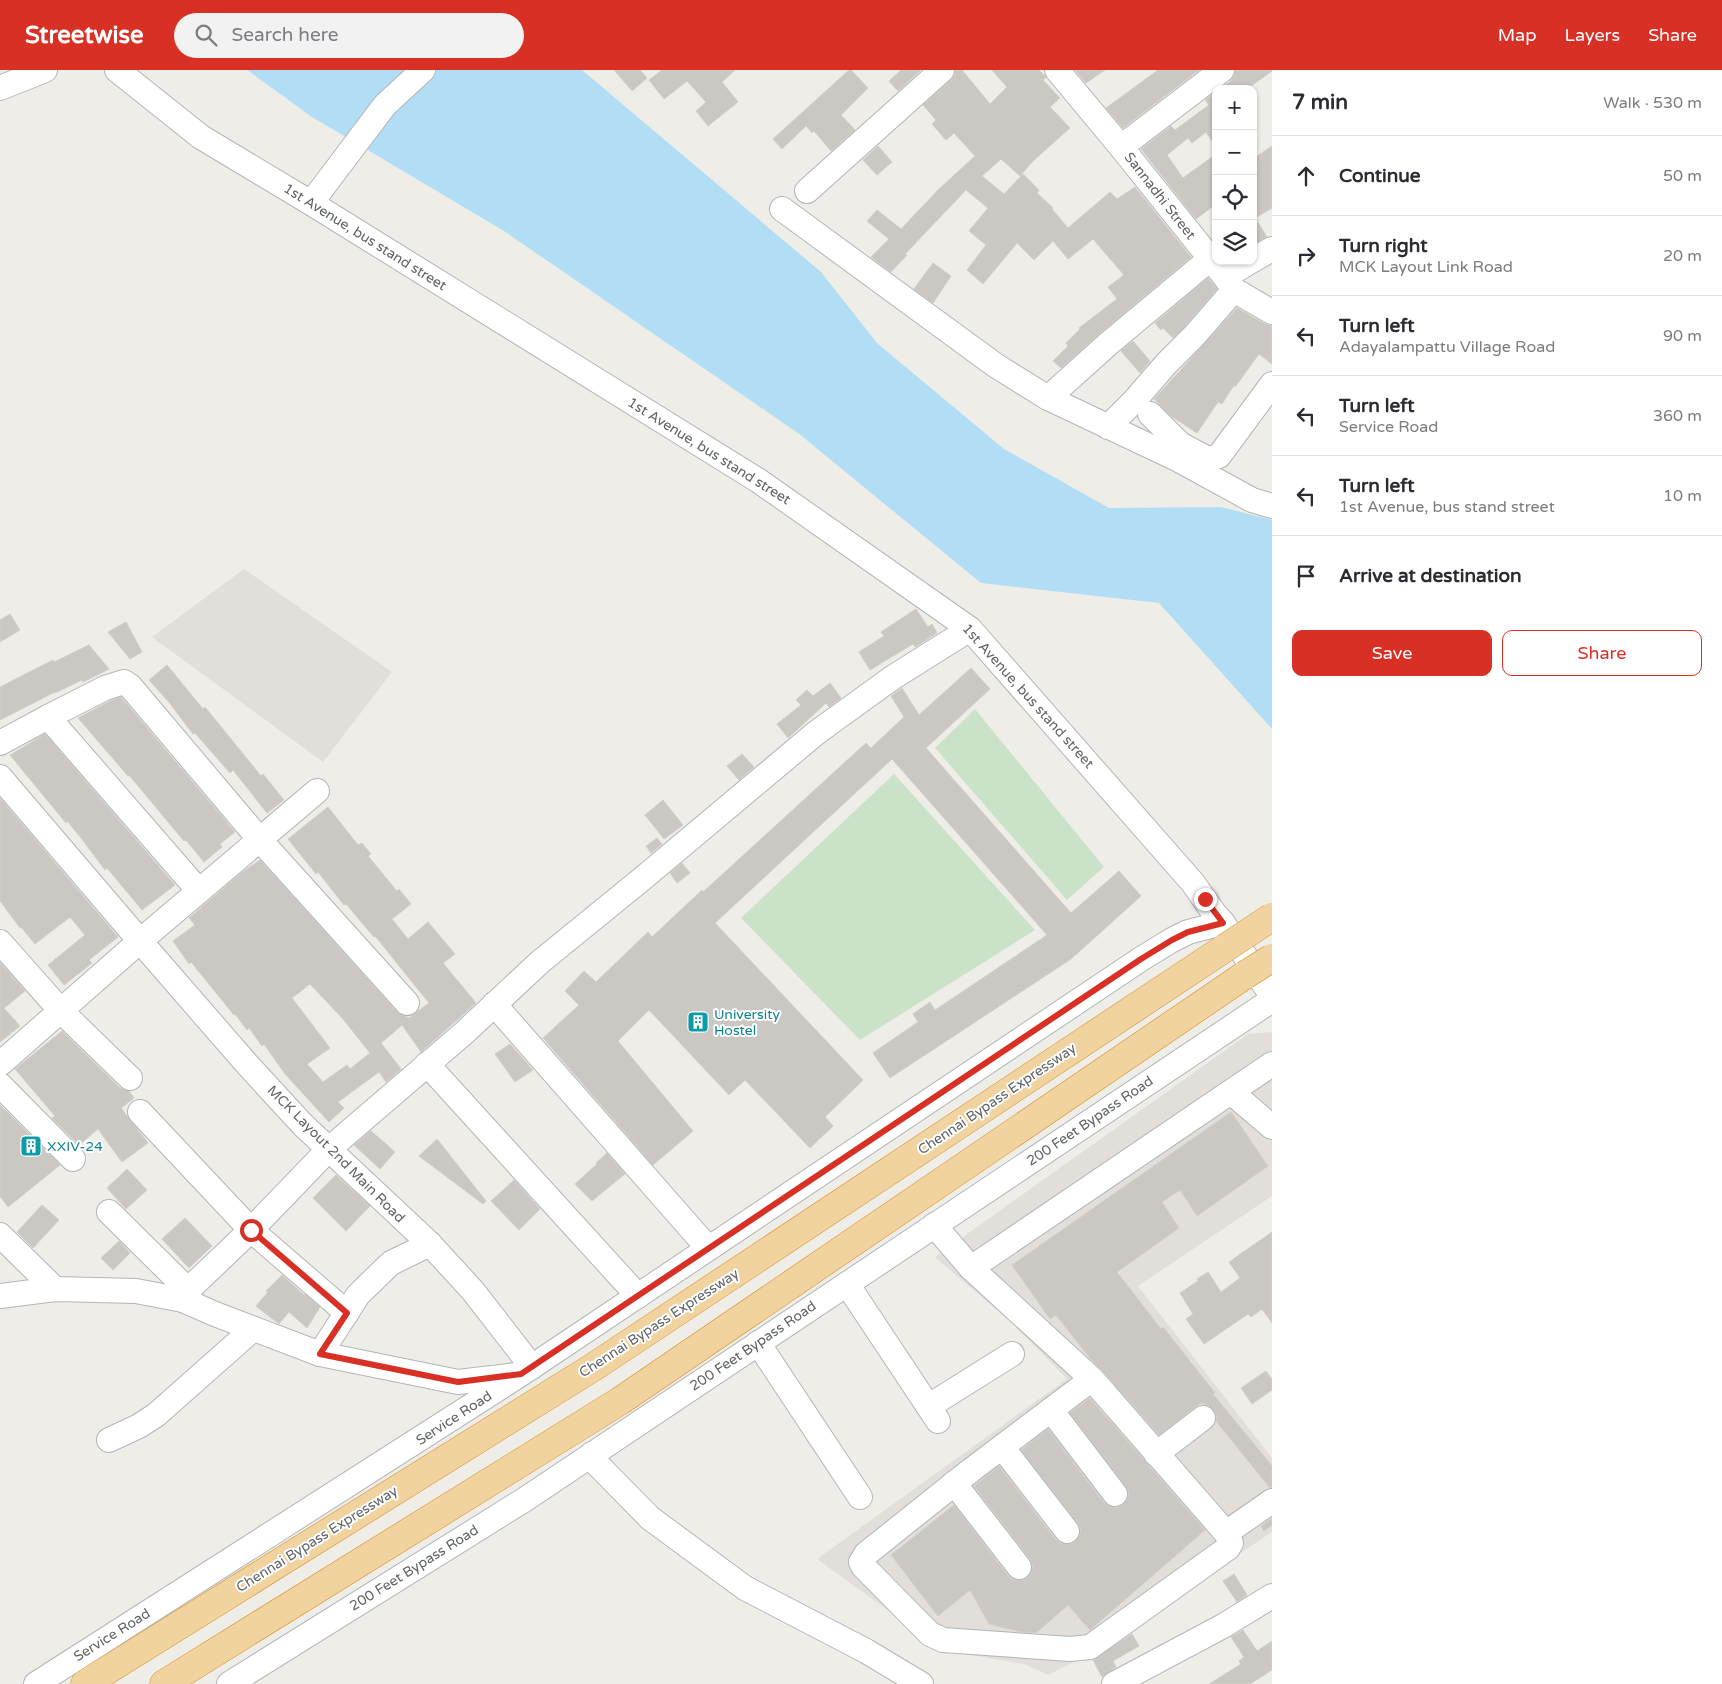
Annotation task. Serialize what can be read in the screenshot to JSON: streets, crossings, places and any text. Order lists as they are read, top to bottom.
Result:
{
  "streets": {
    "highway": ["Chennai Bypass Expressway"],
    "street": [
      "Sannadhi Street",
      "1st Avenue, bus stand street",
      "200 Feet Bypass Road",
      "MCK Layout 2nd Main Road",
      "Service Road"
    ]
  },
  "crossings": [
    ["1st Avenue, bus stand street", "Chennai Bypass Expressway"],
    ["1st Avenue, bus stand street", "Service Road"],
    ["Chennai Bypass Expressway", "Service Road"],
    ["MCK Layout 2nd Main Road", "Service Road"]
  ],
  "places": {
    "building": ["University Hostel", "XXIV-24"]
  },
  "page": {
    "header": "Streetwise",
    "search": "Search here",
    "nav": ["Map", "Layers", "Share"],
    "heading": ["7 min", "Walk · 530 m"],
    "map_buttons": ["+", "−"],
    "list": [
      ["Continue", "50 m"],
      ["Turn right", "MCK Layout Link Road", "20 m"],
      ["Turn left", "Adayalampattu Village Road", "90 m"],
      ["Turn left", "Service Road", "360 m"],
      ["Turn left", "1st Avenue, bus stand street", "10 m"],
      "Arrive at destination"
    ],
    "buttons": ["Save", "Share"]
  }
}
